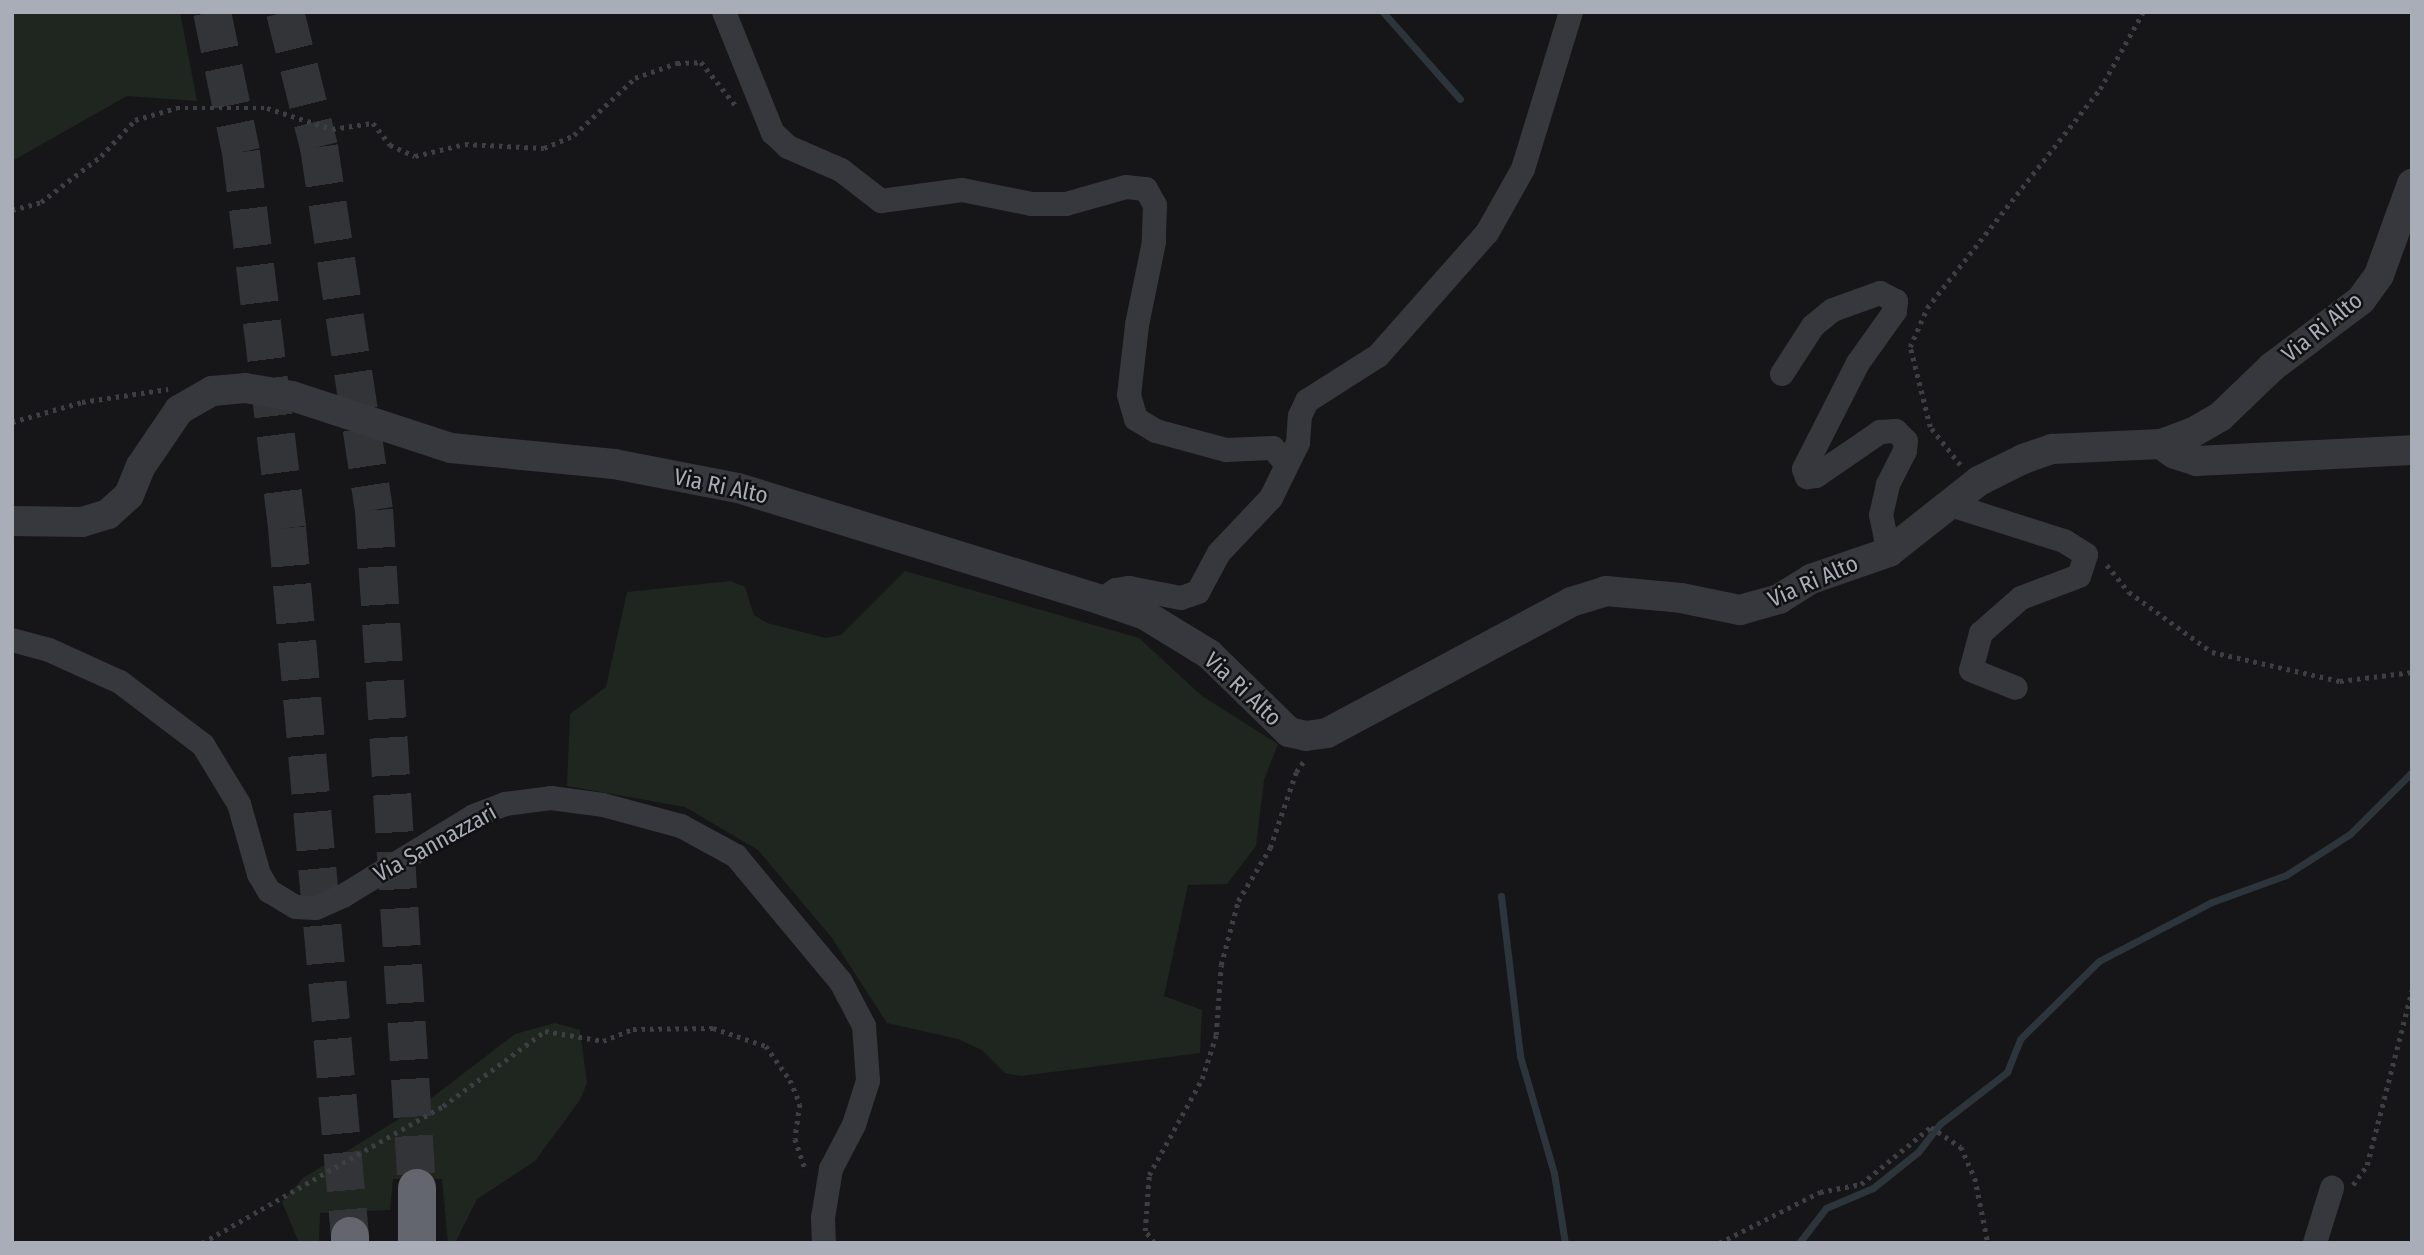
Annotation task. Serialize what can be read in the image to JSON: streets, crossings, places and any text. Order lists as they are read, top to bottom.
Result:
{
  "streets": {
    "street": ["Via Ri Alto", "Via Sannazzari"]
  }
}
